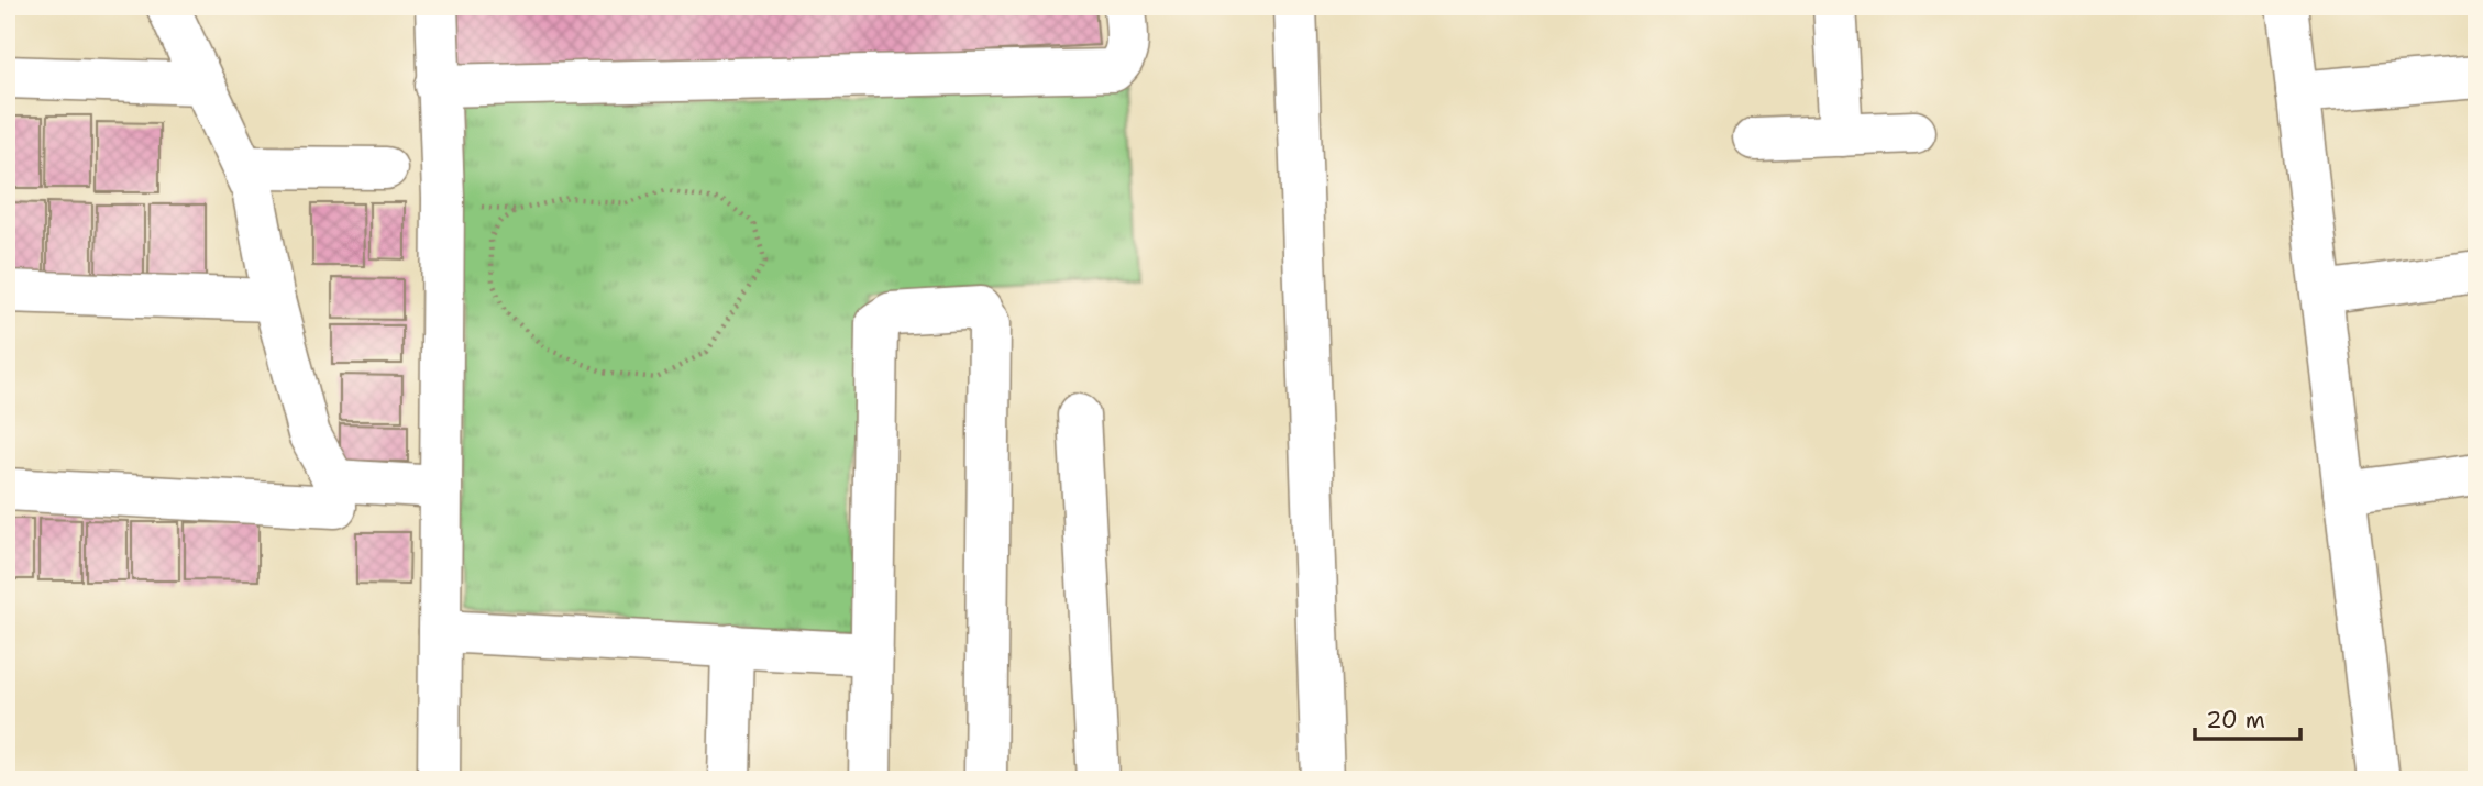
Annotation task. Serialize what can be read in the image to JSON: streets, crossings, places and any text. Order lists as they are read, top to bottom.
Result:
{
  "scale_bar": "20 m"
}
